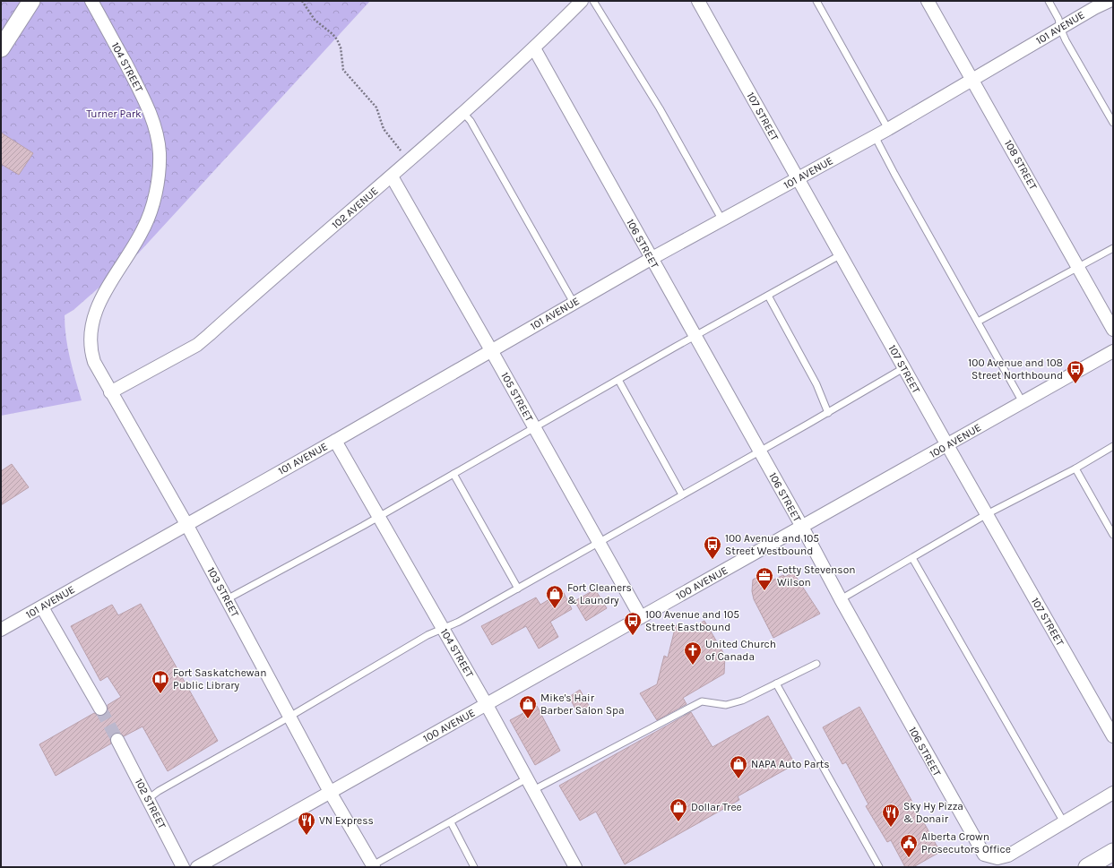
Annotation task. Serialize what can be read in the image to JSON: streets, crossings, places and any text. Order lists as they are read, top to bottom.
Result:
{
  "streets": {
    "street": [
      "101 AVENUE",
      "104 STREET",
      "107 STREET",
      "108 STREET",
      "102 AVENUE",
      "106 STREET",
      "105 STREET",
      "100 AVENUE",
      "103 STREET",
      "102 STREET"
    ]
  },
  "crossings": [
    ["101 AVENUE", "104 STREET"],
    ["101 AVENUE", "107 STREET"],
    ["101 AVENUE", "108 STREET"],
    ["101 AVENUE", "106 STREET"],
    ["101 AVENUE", "105 STREET"],
    ["101 AVENUE", "103 STREET"],
    ["104 STREET", "100 AVENUE"],
    ["104 STREET", "103 STREET"],
    ["107 STREET", "100 AVENUE"],
    ["102 AVENUE", "106 STREET"],
    ["102 AVENUE", "105 STREET"],
    ["102 AVENUE", "103 STREET"],
    ["106 STREET", "100 AVENUE"],
    ["105 STREET", "100 AVENUE"],
    ["100 AVENUE", "103 STREET"]
  ],
  "parks": ["Turner Park"],
  "places": {
    "bus stop": ["100 Avenue and 108 Street Northbound", "100 Avenue and 105 Street Westbound", "100 Avenue and 105 Street Eastbound"],
    "office": ["Fotty Stevenson Wilson"],
    "shop": [
      "Fort Cleaners & Laundry",
      "Mike's Hair Barber Salon Spa",
      "NAPA Auto Parts",
      "Dollar Tree"
    ],
    "church": ["United Church of Canada"],
    "library": ["Fort Saskatchewan Public Library"],
    "restaurant": ["Sky Hy Pizza & Donair", "VN Express"],
    "public building": ["Alberta Crown Prosecutors Office"]
  }
}
